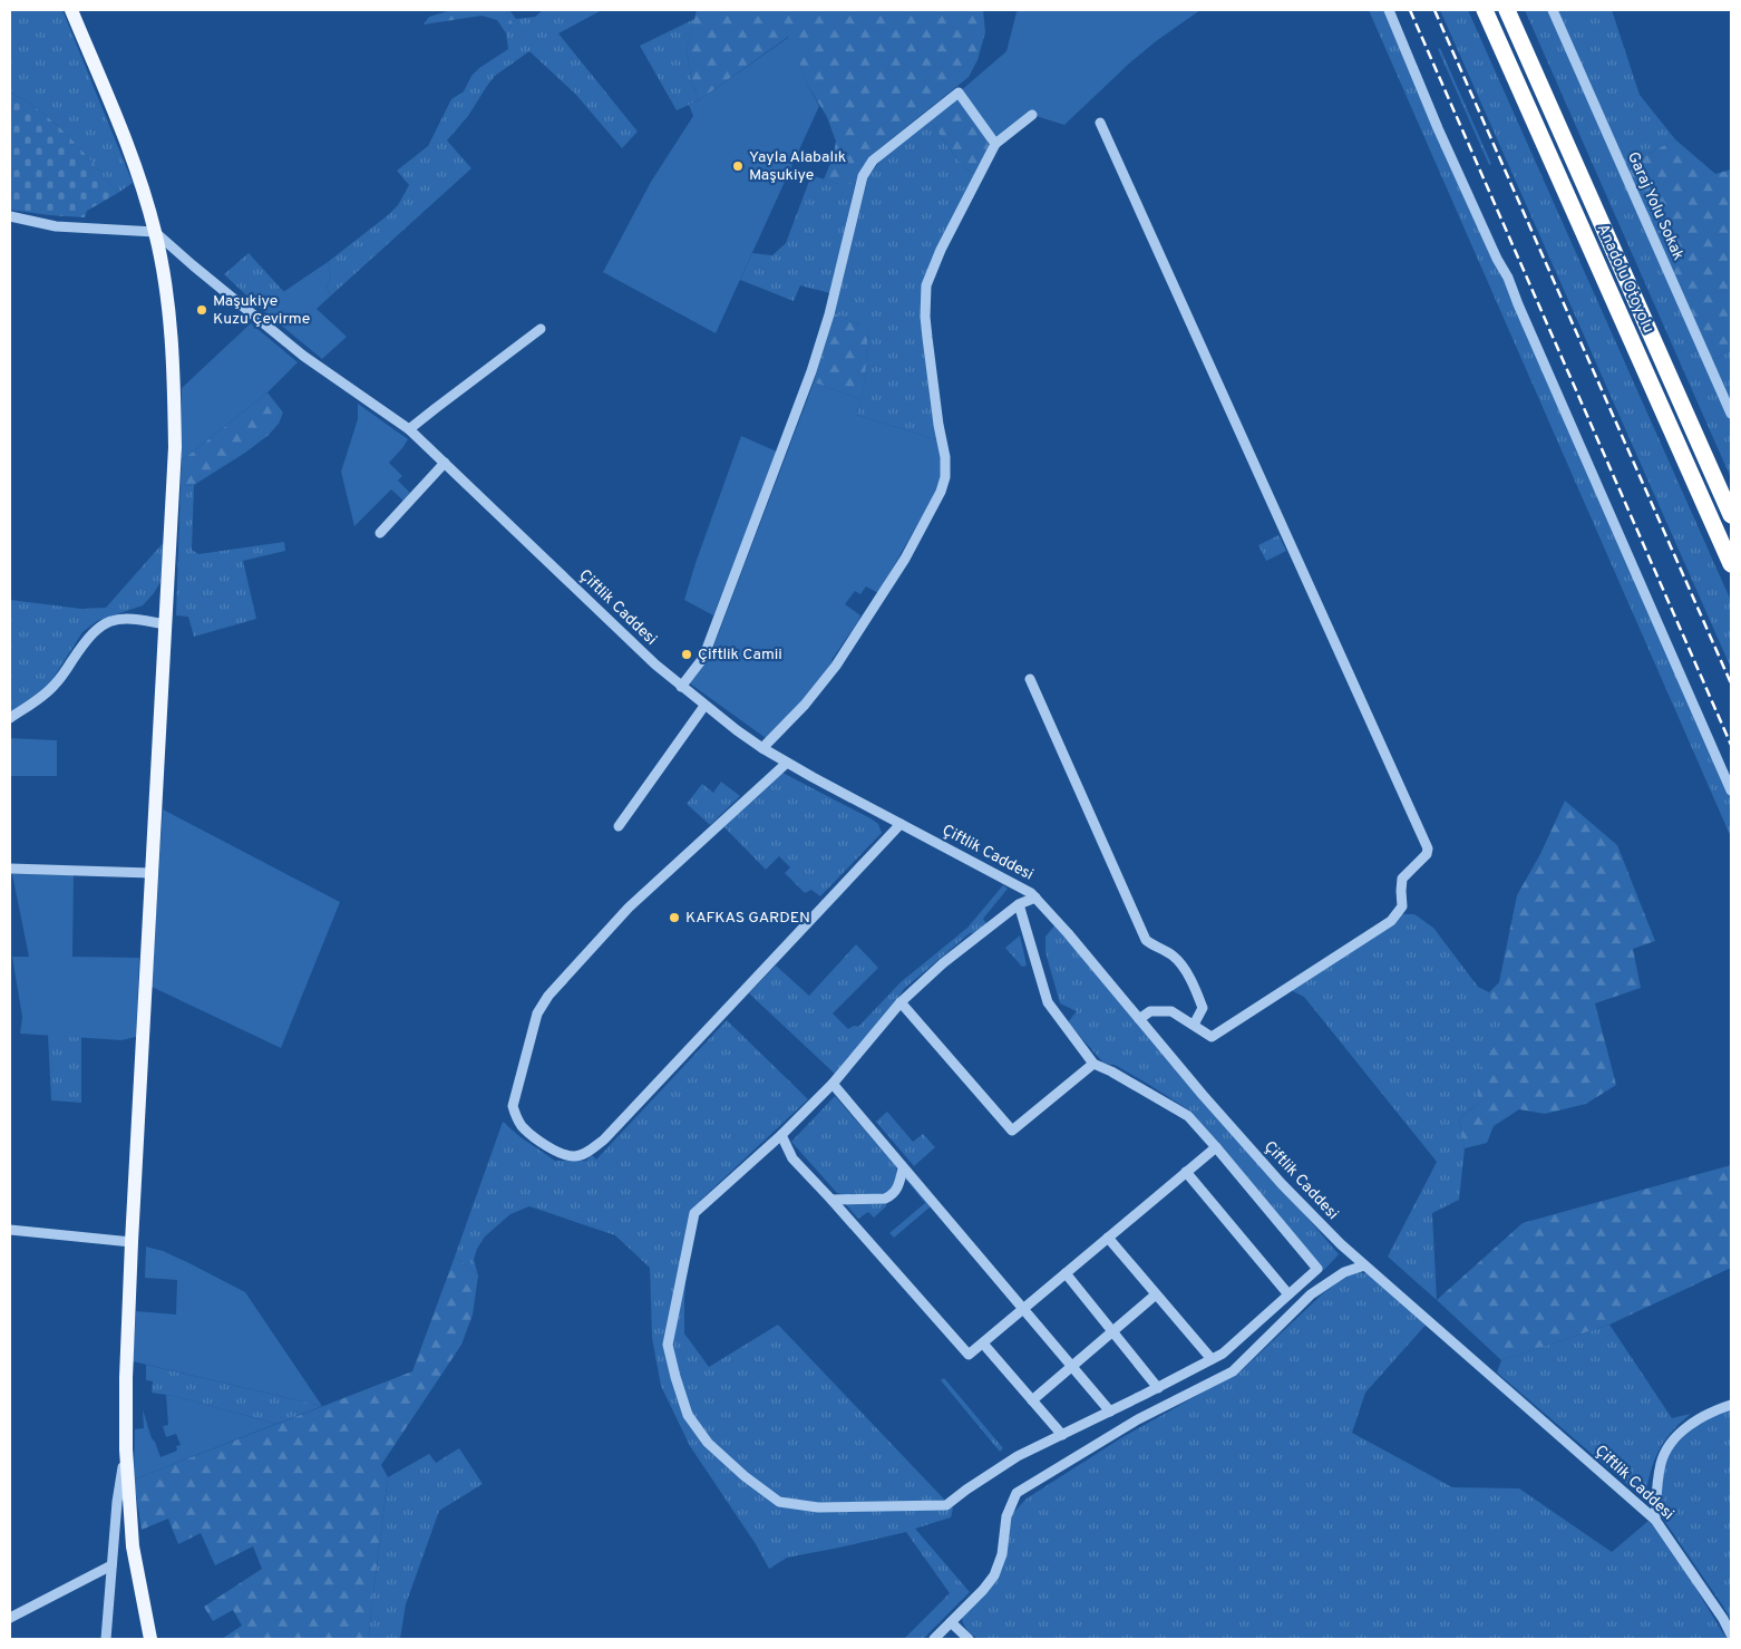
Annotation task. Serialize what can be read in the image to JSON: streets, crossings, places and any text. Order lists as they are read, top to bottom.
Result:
{
  "streets": {
    "highway": ["Anadolu Otoyolu"],
    "street": ["Garaj Yolu Sokak", "Çiftlik Caddesi"]
  },
  "places": [
    "Yayla Alabalık Maşukiye",
    "Maşukiye Kuzu Çevirme",
    "Çiftlik Camii",
    "KAFKAS GARDEN"
  ]
}
